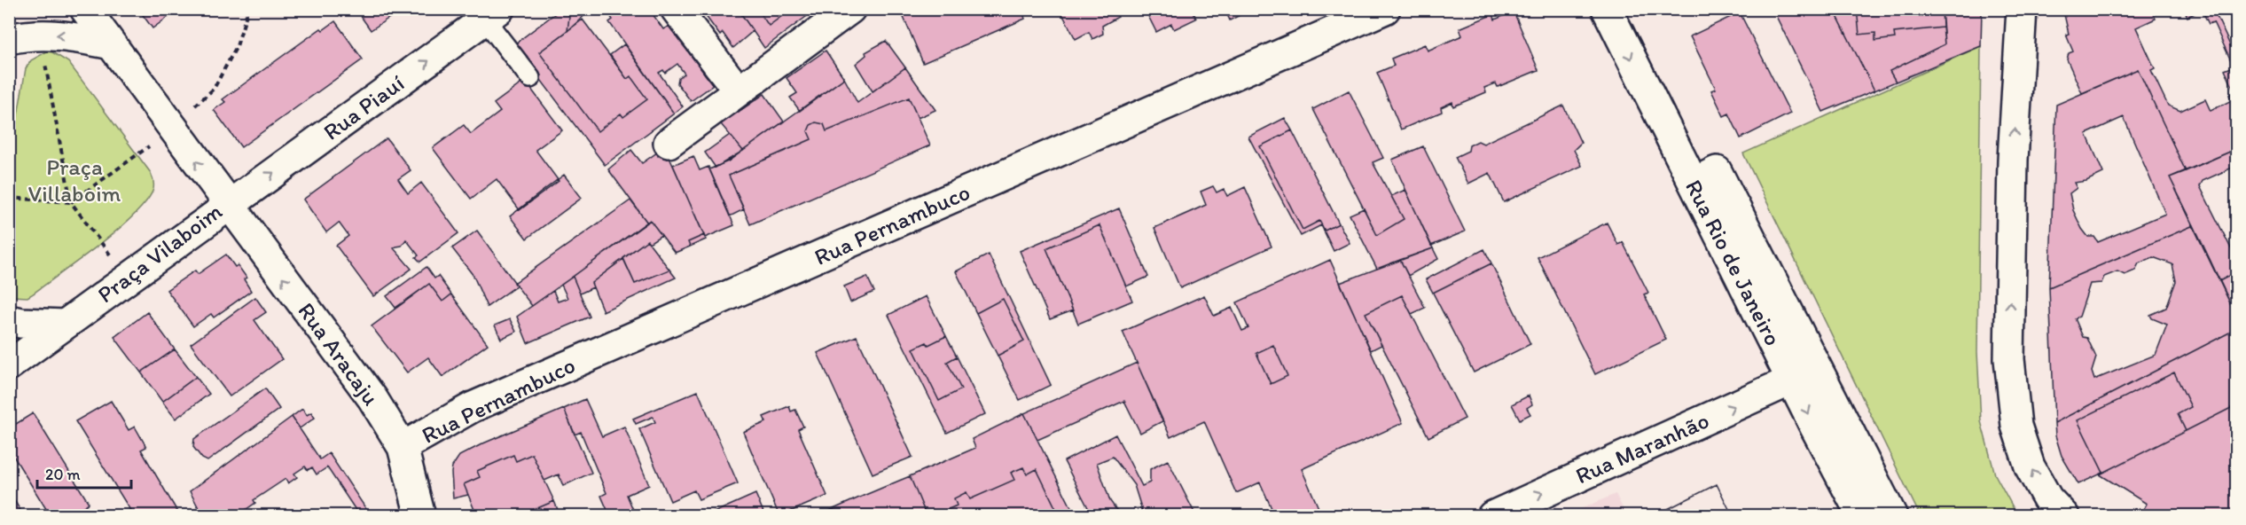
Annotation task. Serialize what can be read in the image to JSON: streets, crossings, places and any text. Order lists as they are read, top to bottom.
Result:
{
  "streets": {
    "street": [
      "Rua Piauí",
      "Rua Pernambuco",
      "Praça Vilaboim",
      "Rua Rio de Janeiro",
      "Rua Aracaju",
      "Rua Maranhão"
    ]
  },
  "crossings": [
    ["Rua Piauí", "Praça Vilaboim"],
    ["Rua Piauí", "Rua Aracaju"],
    ["Rua Pernambuco", "Rua Aracaju"],
    ["Praça Vilaboim", "Rua Aracaju"],
    ["Rua Rio de Janeiro", "Rua Maranhão"]
  ],
  "one_way": [
    "Rua Piauí",
    "Praça Vilaboim",
    "Rua Aracaju",
    "Rua Maranhão"
  ],
  "parks": ["Praça Villaboim"],
  "scale_bar": "20 m"
}
